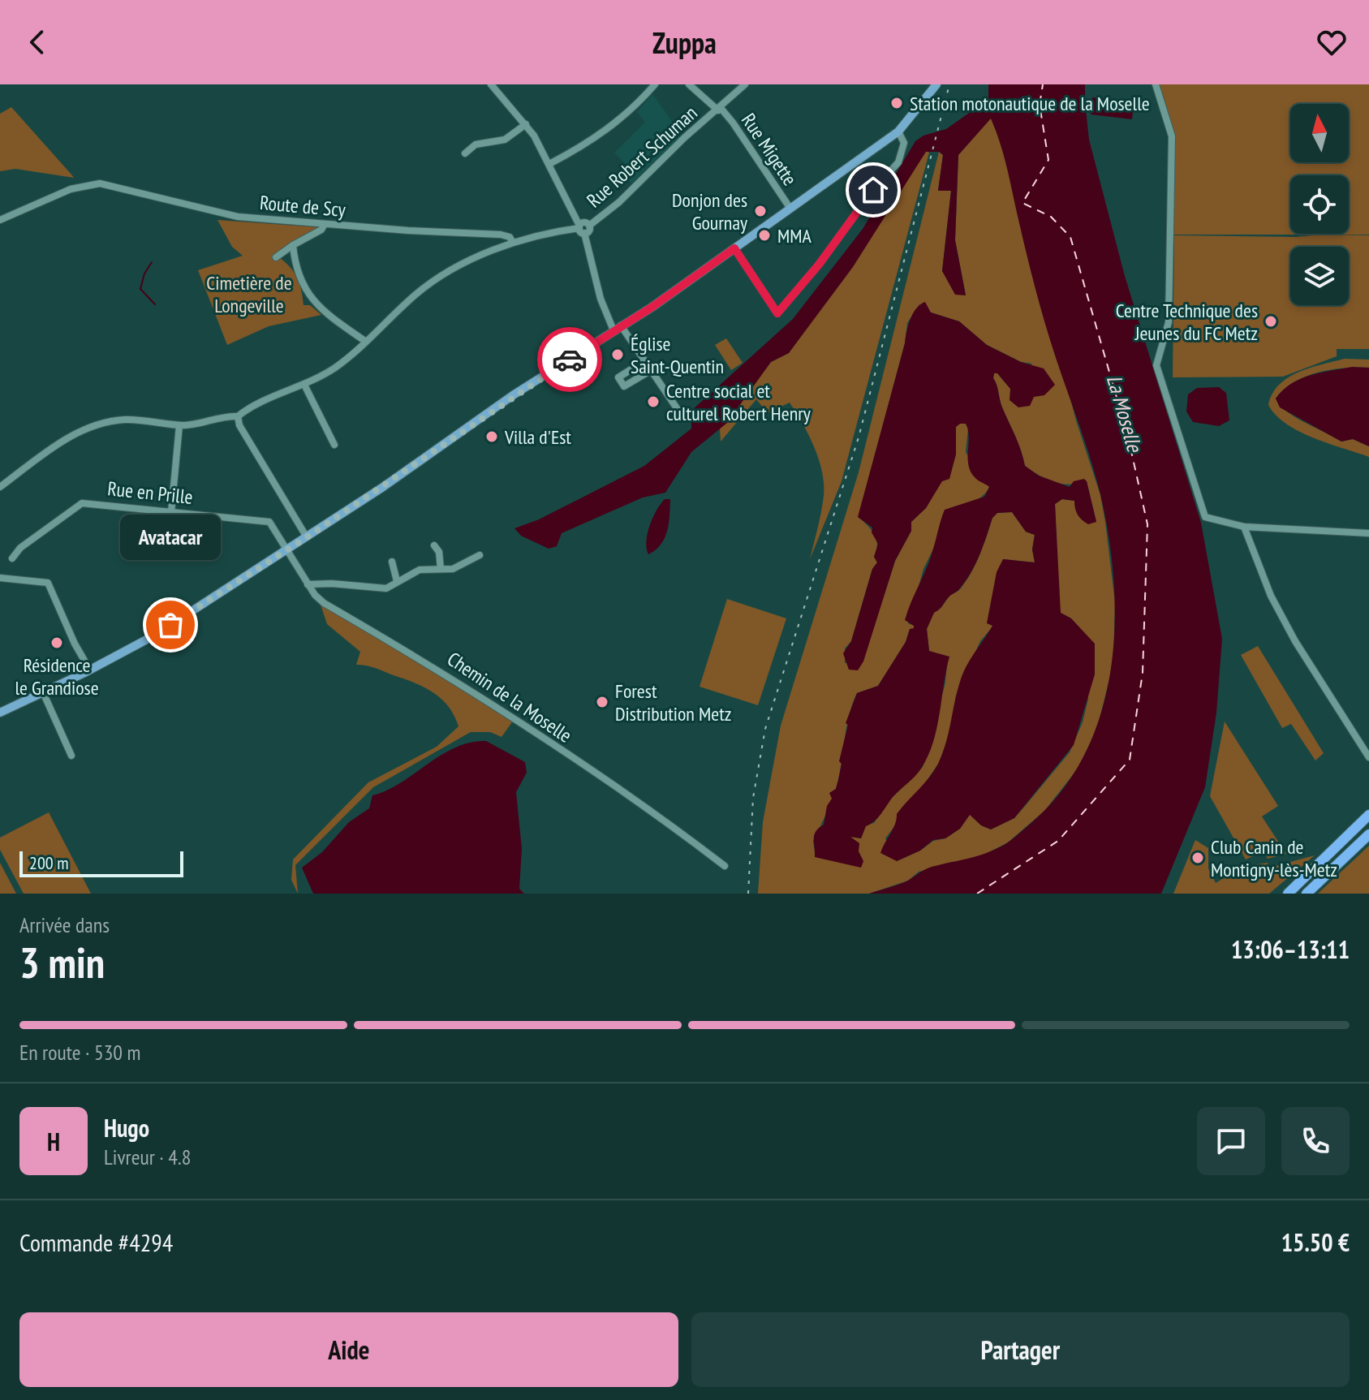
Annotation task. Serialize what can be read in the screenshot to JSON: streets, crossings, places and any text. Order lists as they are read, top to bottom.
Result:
{
  "streets": {
    "street": [
      "Rue Migette",
      "Rue Robert Schuman",
      "Route de Scy",
      "Rue en Prille",
      "Chemin de la Moselle"
    ]
  },
  "crossings": [
    ["Rue Migette", "Rue Robert Schuman"],
    ["Rue Robert Schuman", "Route de Scy"],
    ["Rue en Prille", "Chemin de la Moselle"]
  ],
  "water": ["La Moselle"],
  "parks": ["Cimetière de Longeville"],
  "places": [
    "Station motonautique de la Moselle",
    "Donjon des Gournay",
    "MMA",
    "Centre Technique des Jeunes du FC Metz",
    "Église Saint-Quentin",
    "Centre social et culturel Robert Henry",
    "Villa d'Est",
    "Avatacar",
    "Résidence le Grandiose",
    "Forest Distribution Metz",
    "Club Canin de Montigny-lès-Metz"
  ],
  "scale_bar": "200 m",
  "north": "top",
  "page": {
    "header": "Zuppa",
    "bubble": "Avatacar",
    "scale": "200 m",
    "heading": ["3 min", "Arrivée dans", "13:06–13:11"],
    "panel": [
      "Hugo",
      "Livreur · 4.8",
      "Commande #4294",
      "15.50 €"
    ],
    "bar": "En route · 530 m",
    "round": "H",
    "buttons": ["Aide", "Partager"]
  }
}
